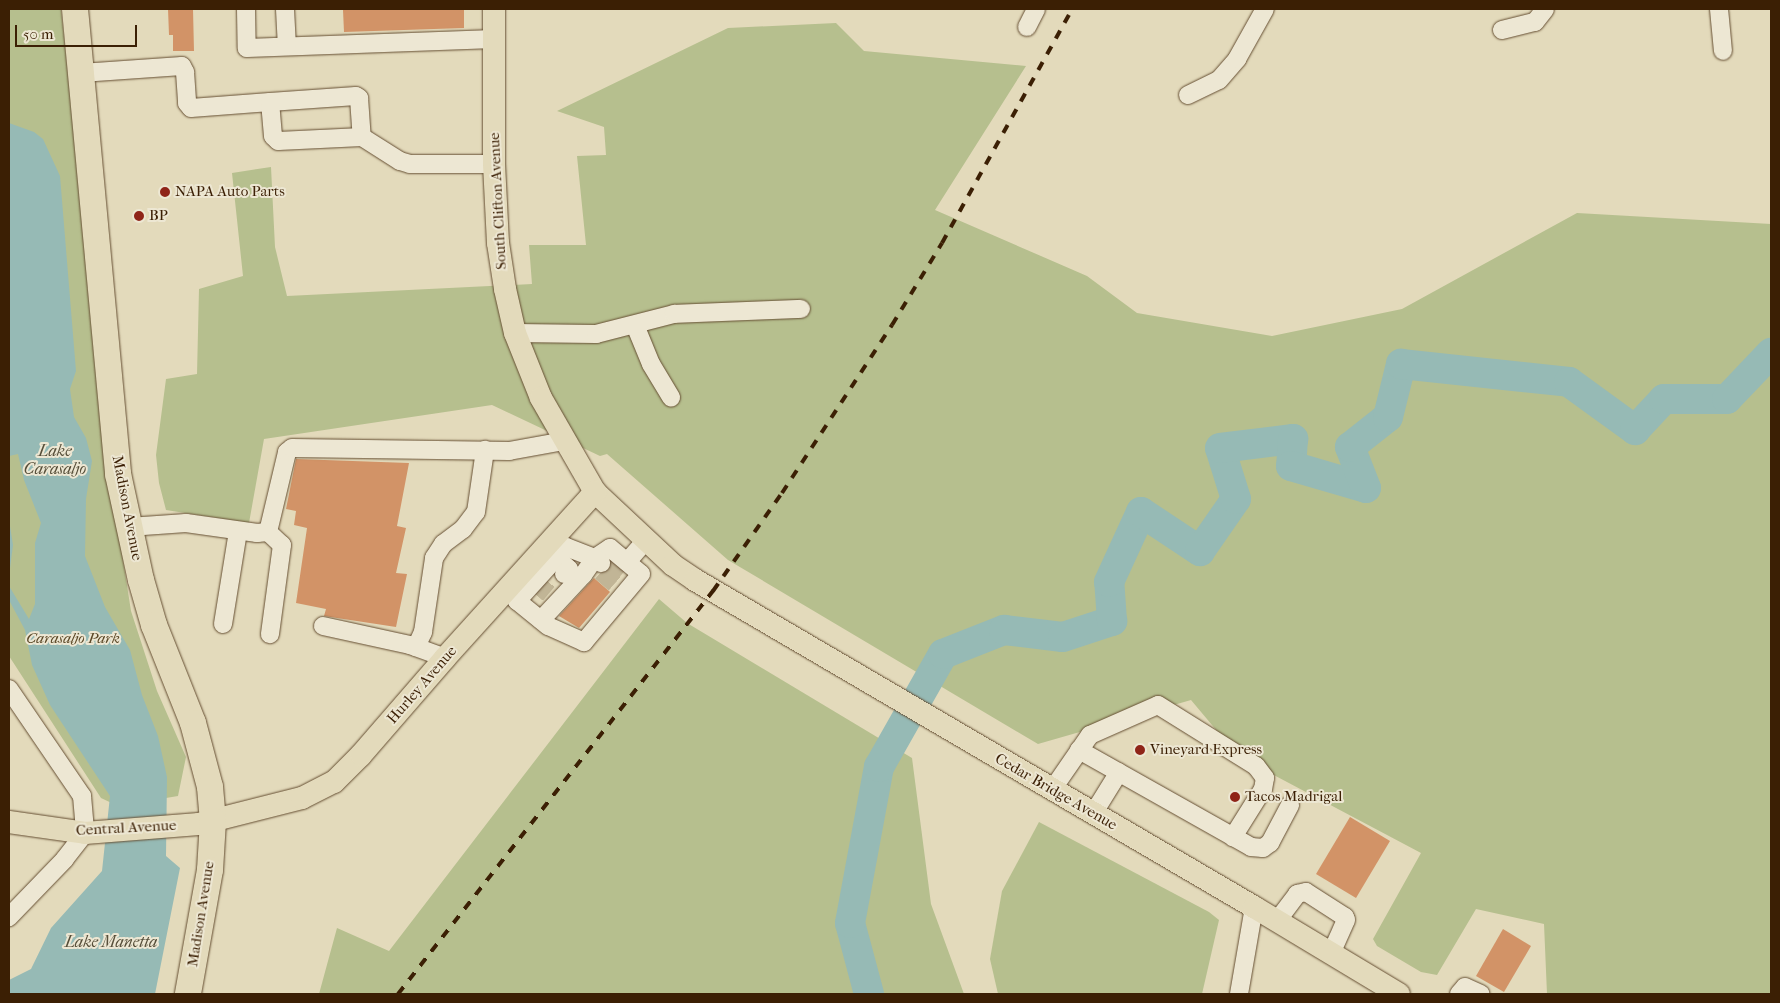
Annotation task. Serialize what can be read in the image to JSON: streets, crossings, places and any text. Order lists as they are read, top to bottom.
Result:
{
  "streets": {
    "highway": ["Madison Avenue"],
    "main road": [
      "South Clifton Avenue",
      "Hurley Avenue",
      "Cedar Bridge Avenue",
      "Central Avenue"
    ]
  },
  "crossings": [
    ["South Clifton Avenue", "Hurley Avenue"],
    ["South Clifton Avenue", "Cedar Bridge Avenue"],
    ["Madison Avenue", "Hurley Avenue"],
    ["Madison Avenue", "Central Avenue"],
    ["Hurley Avenue", "Central Avenue"]
  ],
  "water": ["Lake Carasaljo", "Lake Manetta"],
  "parks": ["Carasaljo Park"],
  "places": [
    "NAPA Auto Parts",
    "BP",
    "Vineyard Express",
    "Tacos Madrigal"
  ],
  "scale_bar": "50 m"
}
